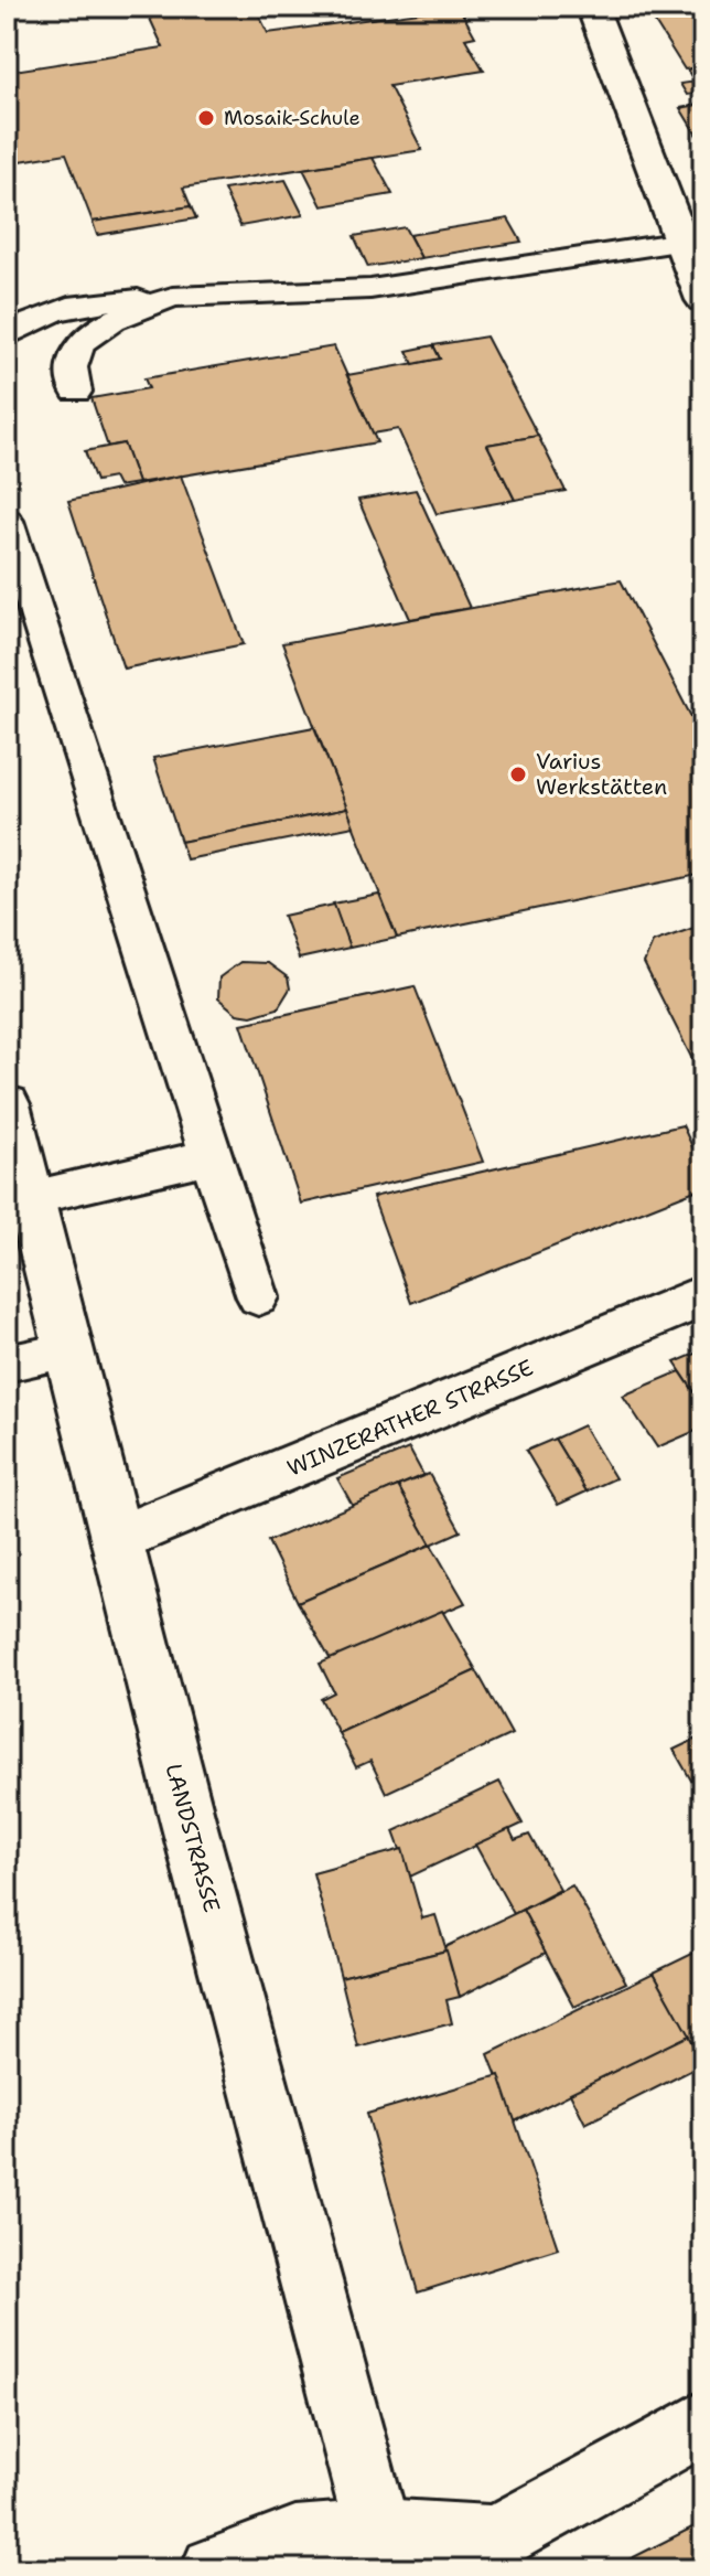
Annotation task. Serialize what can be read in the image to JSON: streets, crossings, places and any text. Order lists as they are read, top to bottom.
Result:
{
  "streets": {
    "street": ["WINZERATHER STRASSE", "LANDSTRASSE"]
  },
  "crossings": [
    ["WINZERATHER STRASSE", "LANDSTRASSE"]
  ],
  "places": ["Mosaik-Schule", "Varius Werkstätten"]
}
